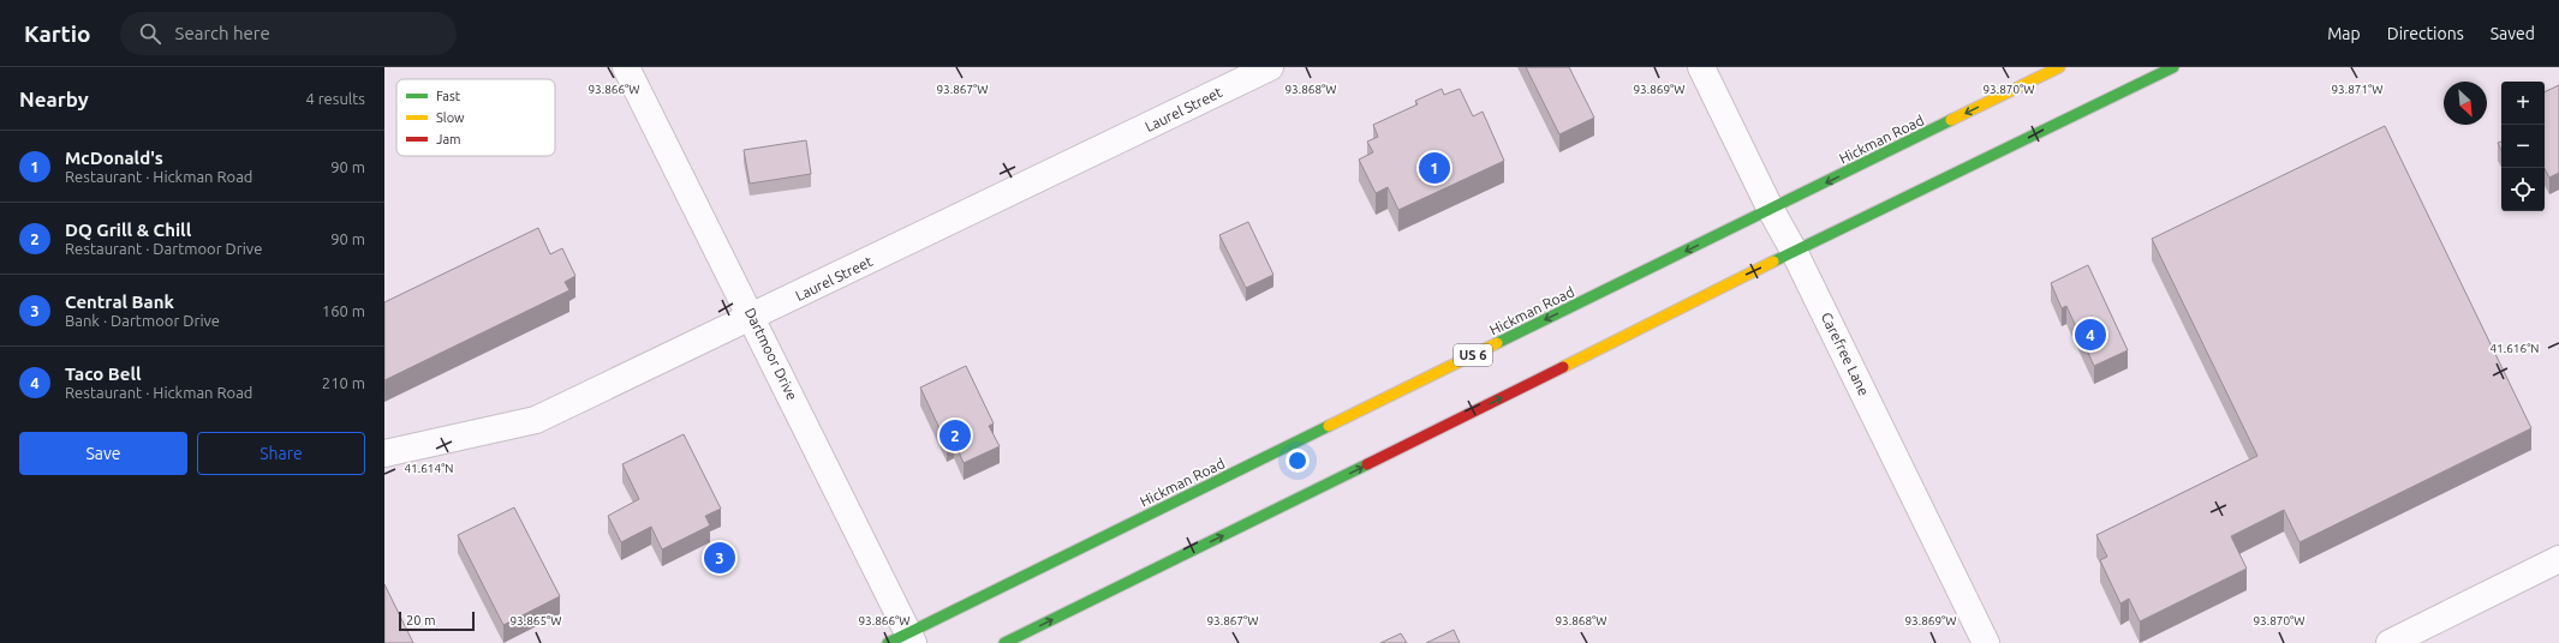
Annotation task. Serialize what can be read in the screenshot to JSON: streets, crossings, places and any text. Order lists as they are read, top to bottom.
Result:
{
  "streets": {
    "highway": ["Hickman Road", "US 6"],
    "street": ["Laurel Street", "Dartmoor Drive", "Carefree Lane"]
  },
  "crossings": [
    ["Laurel Street", "Dartmoor Drive"],
    ["Hickman Road", "Dartmoor Drive"],
    ["Hickman Road", "Carefree Lane"]
  ],
  "legend": ["Fast", "Slow", "Jam"],
  "scale_bar": "20 m",
  "north": "bottom right",
  "page": {
    "header": "Kartio",
    "search": "Search here",
    "nav": ["Map", "Directions", "Saved"],
    "heading": ["Nearby", "4 results"],
    "map_buttons": ["+", "−"],
    "list": [
      {
        "mark": "1",
        "name": "McDonald's",
        "note": "Restaurant · Hickman Road",
        "value": "90 m"
      },
      {
        "mark": "2",
        "name": "DQ Grill & Chill",
        "note": "Restaurant · Dartmoor Drive",
        "value": "90 m"
      },
      {
        "mark": "3",
        "name": "Central Bank",
        "note": "Bank · Dartmoor Drive",
        "value": "160 m"
      },
      {
        "mark": "4",
        "name": "Taco Bell",
        "note": "Restaurant · Hickman Road",
        "value": "210 m"
      }
    ],
    "pins": [
      "1",
      "4",
      "2",
      "3"
    ],
    "buttons": ["Save", "Share"],
    "scale": "20 m"
  },
  "coordinates": [
    "93.866°W",
    "93.867°W",
    "93.868°W",
    "93.869°W",
    "93.870°W",
    "93.871°W",
    "41.616°N",
    "41.614°N",
    "93.865°W"
  ]
}
